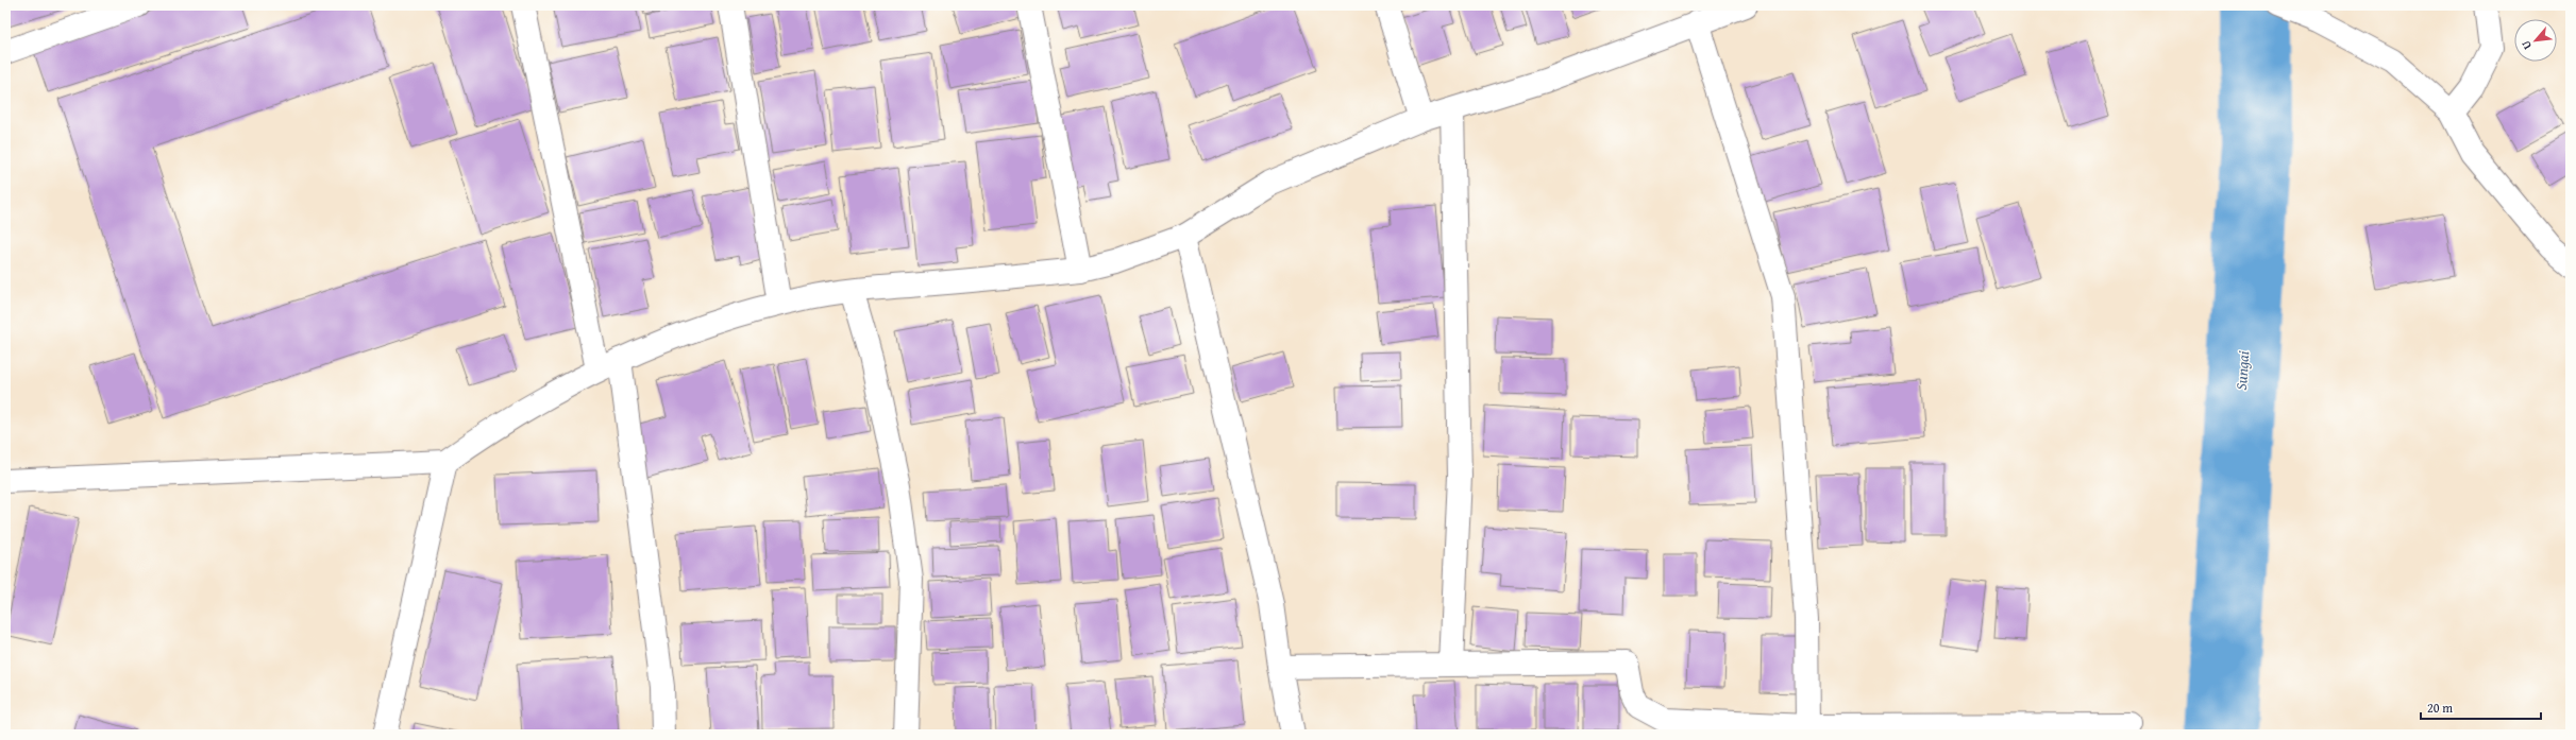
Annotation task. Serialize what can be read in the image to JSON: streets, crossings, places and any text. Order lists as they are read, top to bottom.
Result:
{
  "water": ["Sungai"],
  "scale_bar": "20 m",
  "north": "bottom left"
}
